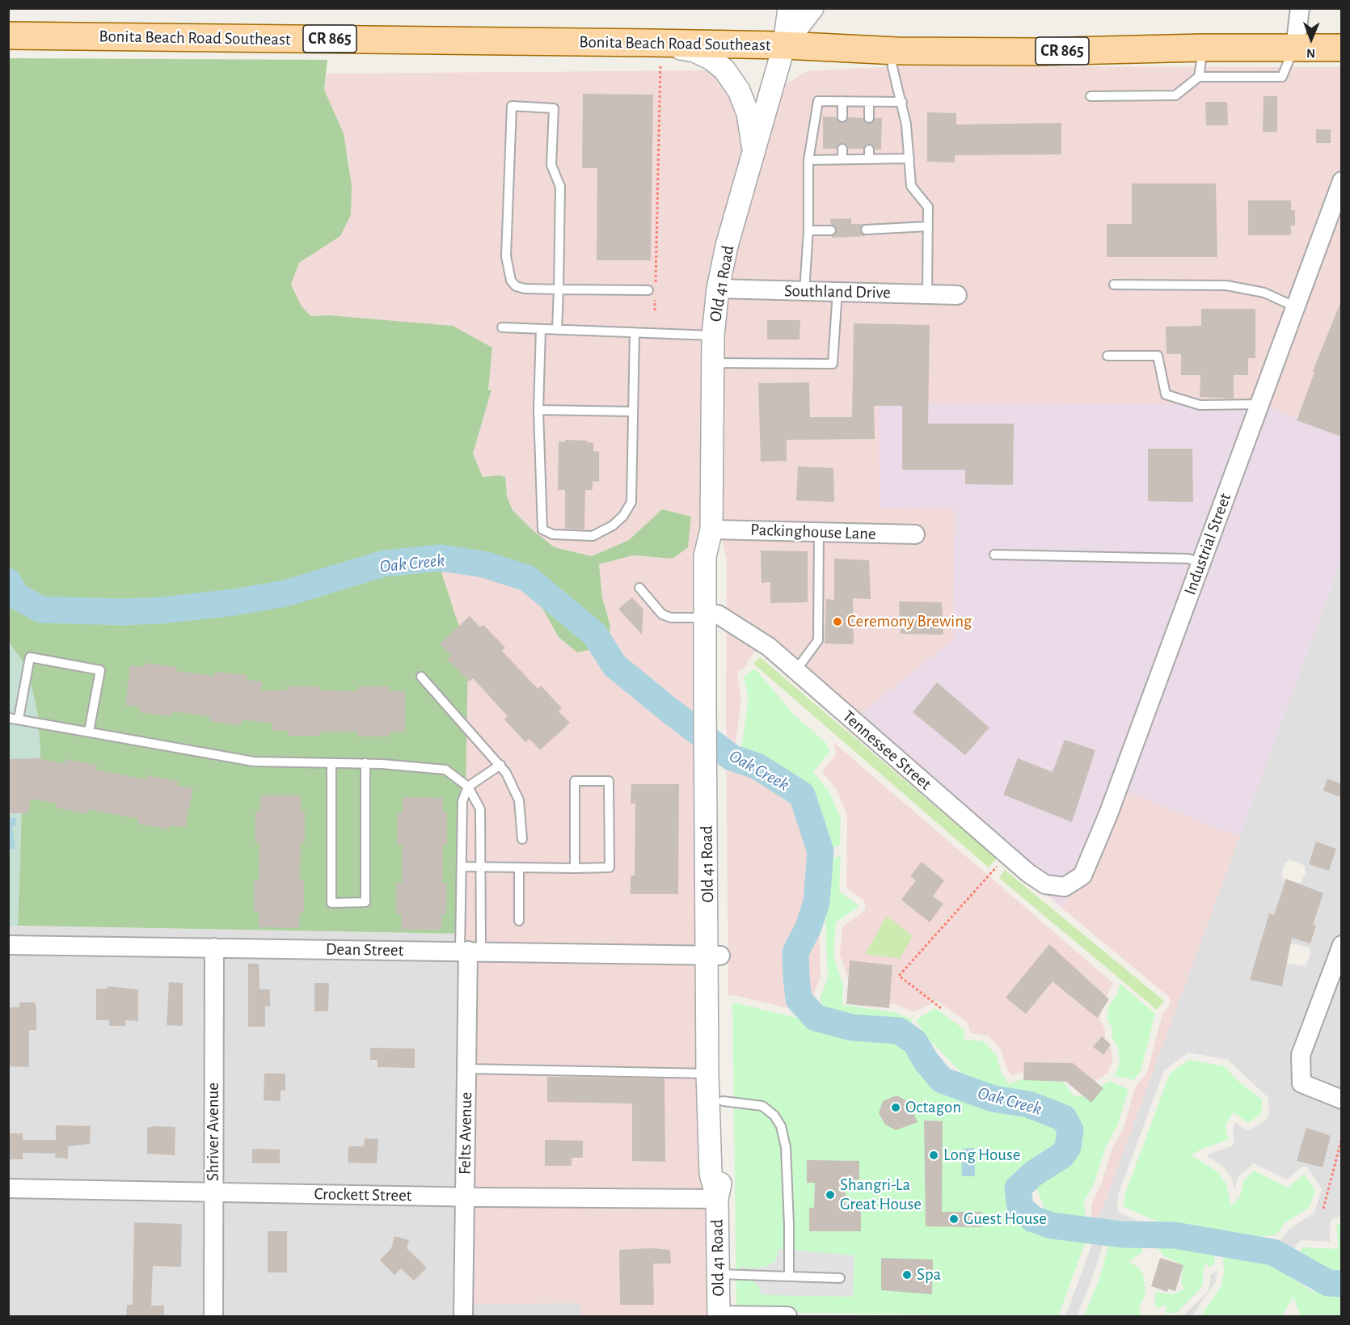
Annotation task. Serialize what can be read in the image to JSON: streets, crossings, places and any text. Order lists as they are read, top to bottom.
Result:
{
  "streets": {
    "main road": ["Bonita Beach Road Southeast", "CR 865"],
    "street": [
      "Old 41 Road",
      "Southland Drive",
      "Packinghouse Lane",
      "Industrial Street",
      "Tennessee Street",
      "Dean Street",
      "Shriver Avenue",
      "Felts Avenue",
      "Crockett Street"
    ]
  },
  "crossings": [
    ["Bonita Beach Road Southeast", "Old 41 Road"],
    ["Old 41 Road", "Southland Drive"],
    ["Old 41 Road", "Packinghouse Lane"],
    ["Old 41 Road", "Tennessee Street"],
    ["Old 41 Road", "Dean Street"],
    ["Old 41 Road", "Crockett Street"],
    ["Industrial Street", "Tennessee Street"],
    ["Dean Street", "Shriver Avenue"],
    ["Dean Street", "Felts Avenue"],
    ["Shriver Avenue", "Crockett Street"],
    ["Felts Avenue", "Crockett Street"]
  ],
  "water": ["Oak Creek"],
  "places": [
    "Ceremony Brewing",
    "Octagon",
    "Long House",
    "Shangri-La Great House",
    "Guest House",
    "Spa"
  ],
  "north": "bottom"
}
